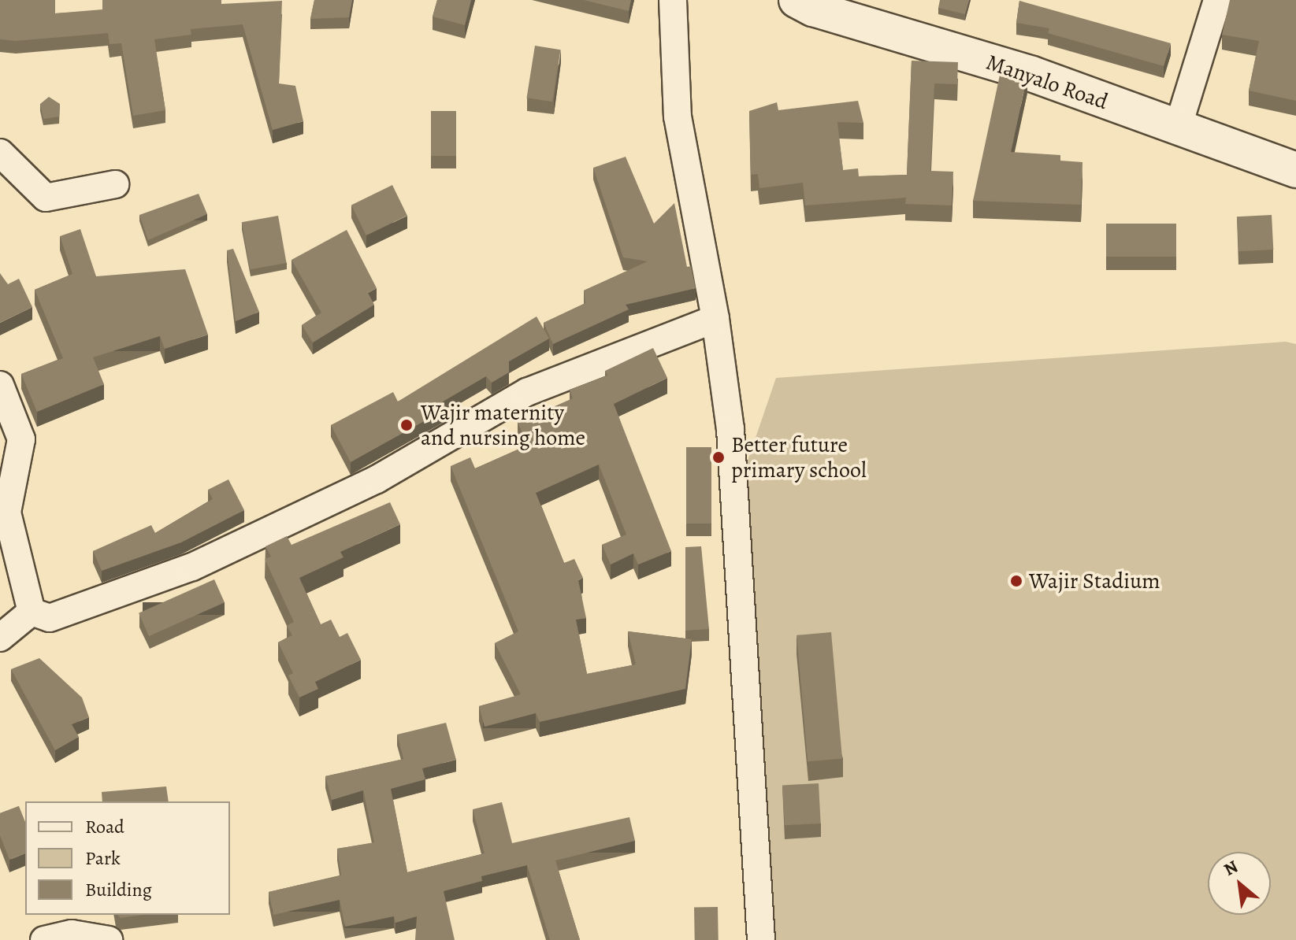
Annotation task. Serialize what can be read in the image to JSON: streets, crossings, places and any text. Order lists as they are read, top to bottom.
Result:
{
  "streets": {
    "street": ["Manyalo Road"]
  },
  "places": ["Wajir maternity and nursing home", "Better future primary school", "Wajir Stadium"],
  "legend": ["Road", "Park", "Building"],
  "north": "top left"
}
